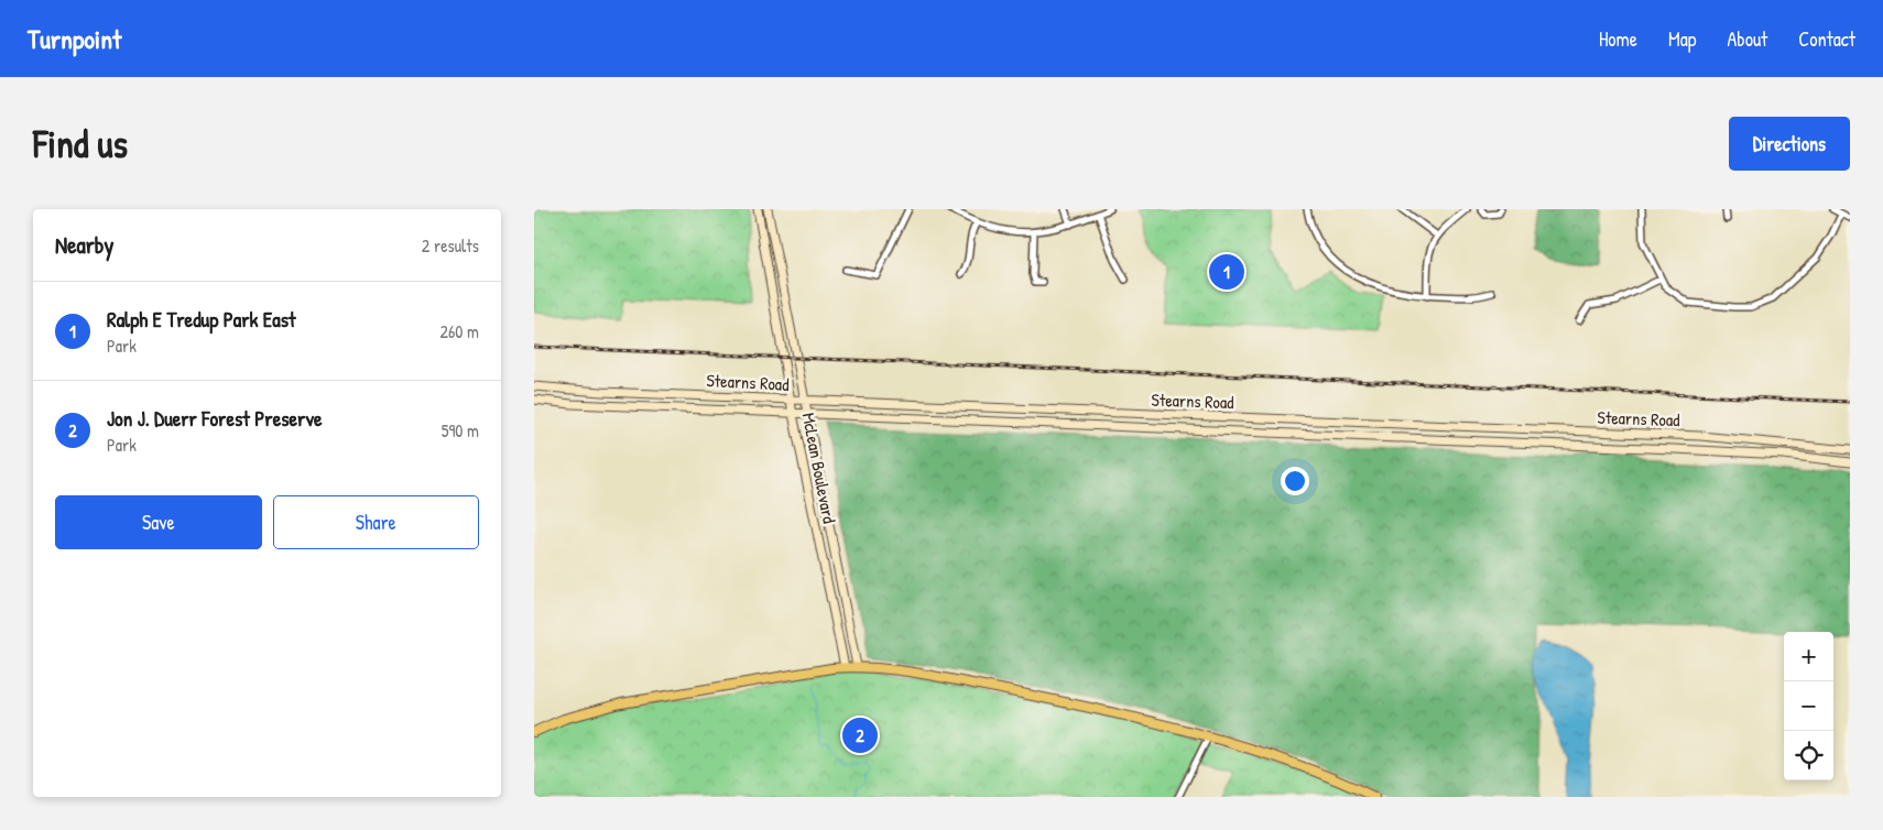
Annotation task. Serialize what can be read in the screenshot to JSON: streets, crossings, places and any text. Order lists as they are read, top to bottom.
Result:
{
  "streets": {
    "main road": ["Stearns Road", "McLean Boulevard"]
  },
  "crossings": [
    ["Stearns Road", "McLean Boulevard"]
  ],
  "page": {
    "header": "Turnpoint",
    "nav": [
      "Home",
      "Map",
      "About",
      "Contact"
    ],
    "buttons": [
      "Directions",
      ["Save", "Share"]
    ],
    "title": "Find us",
    "heading": ["Nearby", "2 results"],
    "pins": ["1", "2"],
    "list": [
      {
        "mark": "1",
        "name": "Ralph E Tredup Park East",
        "note": "Park",
        "value": "260 m"
      },
      {
        "mark": "2",
        "name": "Jon J. Duerr Forest Preserve",
        "note": "Park",
        "value": "590 m"
      }
    ],
    "map_buttons": ["+", "−"]
  }
}
